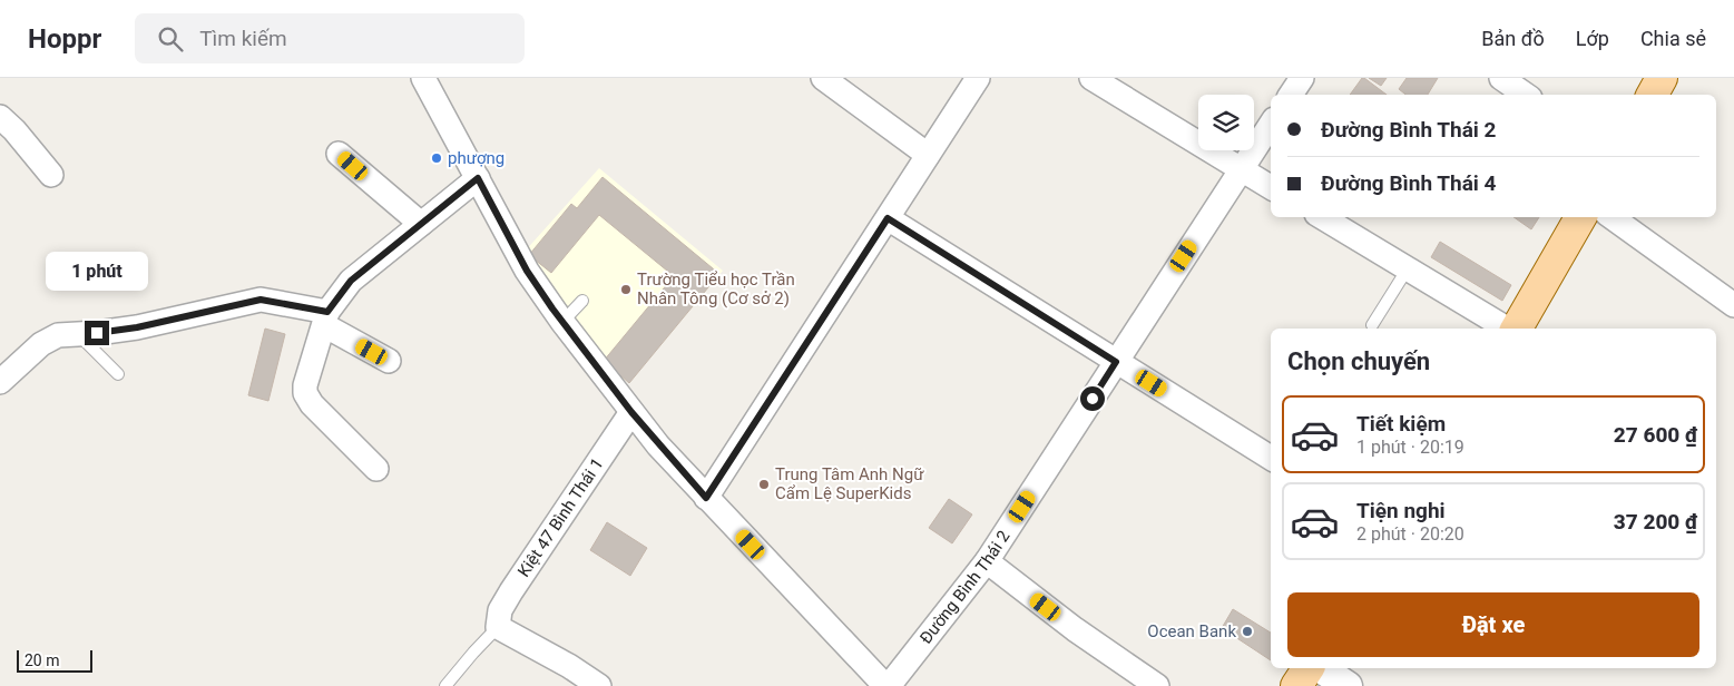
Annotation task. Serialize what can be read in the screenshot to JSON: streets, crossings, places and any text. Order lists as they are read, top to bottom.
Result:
{
  "streets": {
    "street": ["Kiệt 47 Bình Thái 1", "Đường Bình Thái 2"]
  },
  "places": [
    "phượng",
    "Trường Tiểu học Trần Nhân Tông (Cơ sở 2)",
    "Trung Tâm Anh Ngữ Cẩm Lệ SuperKids",
    "Ocean Bank"
  ],
  "scale_bar": "20 m",
  "page": {
    "header": "Hoppr",
    "search": "Tìm kiếm",
    "nav": ["Bản đồ", "Lớp", "Chia sẻ"],
    "banner": ["Đường Bình Thái 2", "Đường Bình Thái 4"],
    "bubble": "1 phút",
    "heading": "Chọn chuyến",
    "list": [
      {
        "name": "Tiết kiệm",
        "note": "1 phút · 20:19",
        "value": "27 600 ₫"
      },
      {
        "name": "Tiện nghi",
        "note": "2 phút · 20:20",
        "value": "37 200 ₫"
      }
    ],
    "buttons": "Đặt xe",
    "scale": "20 m"
  }
}
